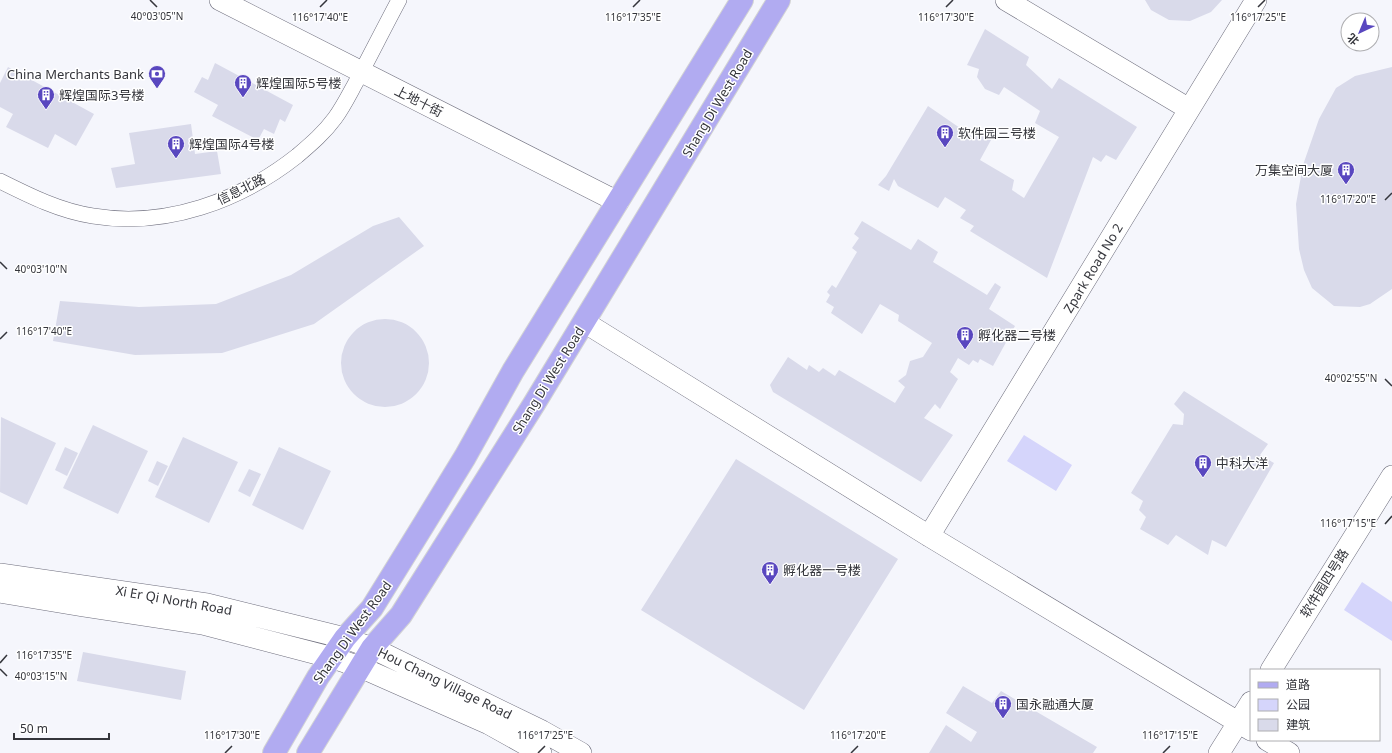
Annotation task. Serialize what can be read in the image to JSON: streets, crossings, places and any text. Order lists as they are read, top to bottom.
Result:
{
  "streets": {
    "main road": ["Shang Di West Road"],
    "street": [
      "上地十街",
      "信息北路",
      "Zpark Road No 2",
      "软件园四号路",
      "Xi Er Qi North Road",
      "Hou Chang Village Road"
    ]
  },
  "crossings": [
    ["上地十街", "Shang Di West Road"],
    ["上地十街", "信息北路"],
    ["Shang Di West Road", "Xi Er Qi North Road"],
    ["Shang Di West Road", "Hou Chang Village Road"],
    ["Xi Er Qi North Road", "Hou Chang Village Road"]
  ],
  "places": {
    "bank": ["China Merchants Bank"],
    "building": [
      "辉煌国际5号楼",
      "辉煌国际3号楼",
      "软件园三号楼",
      "辉煌国际4号楼",
      "万集空间大厦",
      "孵化器二号楼",
      "中科大洋",
      "孵化器一号楼",
      "国永融通大厦"
    ]
  },
  "legend": ["道路", "公园", "建筑"],
  "scale_bar": "50 m",
  "north": "bottom left",
  "coordinates": [
    "40°03'05\"N",
    "116°17'30\"E",
    "116°17'40\"E",
    "116°17'35\"E",
    "116°17'25\"E",
    "116°17'20\"E",
    "40°03'10\"N",
    "40°02'55\"N",
    "116°17'15\"E",
    "40°03'15\"N"
  ]
}
